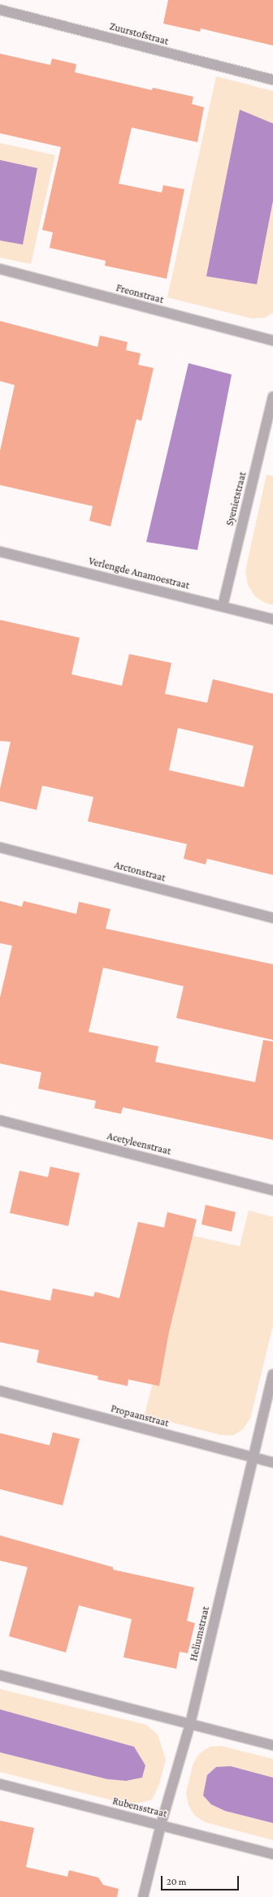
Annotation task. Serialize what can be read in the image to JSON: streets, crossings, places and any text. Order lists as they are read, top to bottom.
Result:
{
  "streets": {
    "street": [
      "Zuurstofstraat",
      "Freonstraat",
      "Syenietstraat",
      "Verlengde Anamoestraat",
      "Arctonstraat",
      "Acetyleenstraat",
      "Propaanstraat",
      "Heliumstraat",
      "Rubensstraat"
    ]
  },
  "crossings": [
    ["Syenietstraat", "Verlengde Anamoestraat"],
    ["Propaanstraat", "Heliumstraat"],
    ["Heliumstraat", "Rubensstraat"]
  ],
  "scale_bar": "20 m"
}
